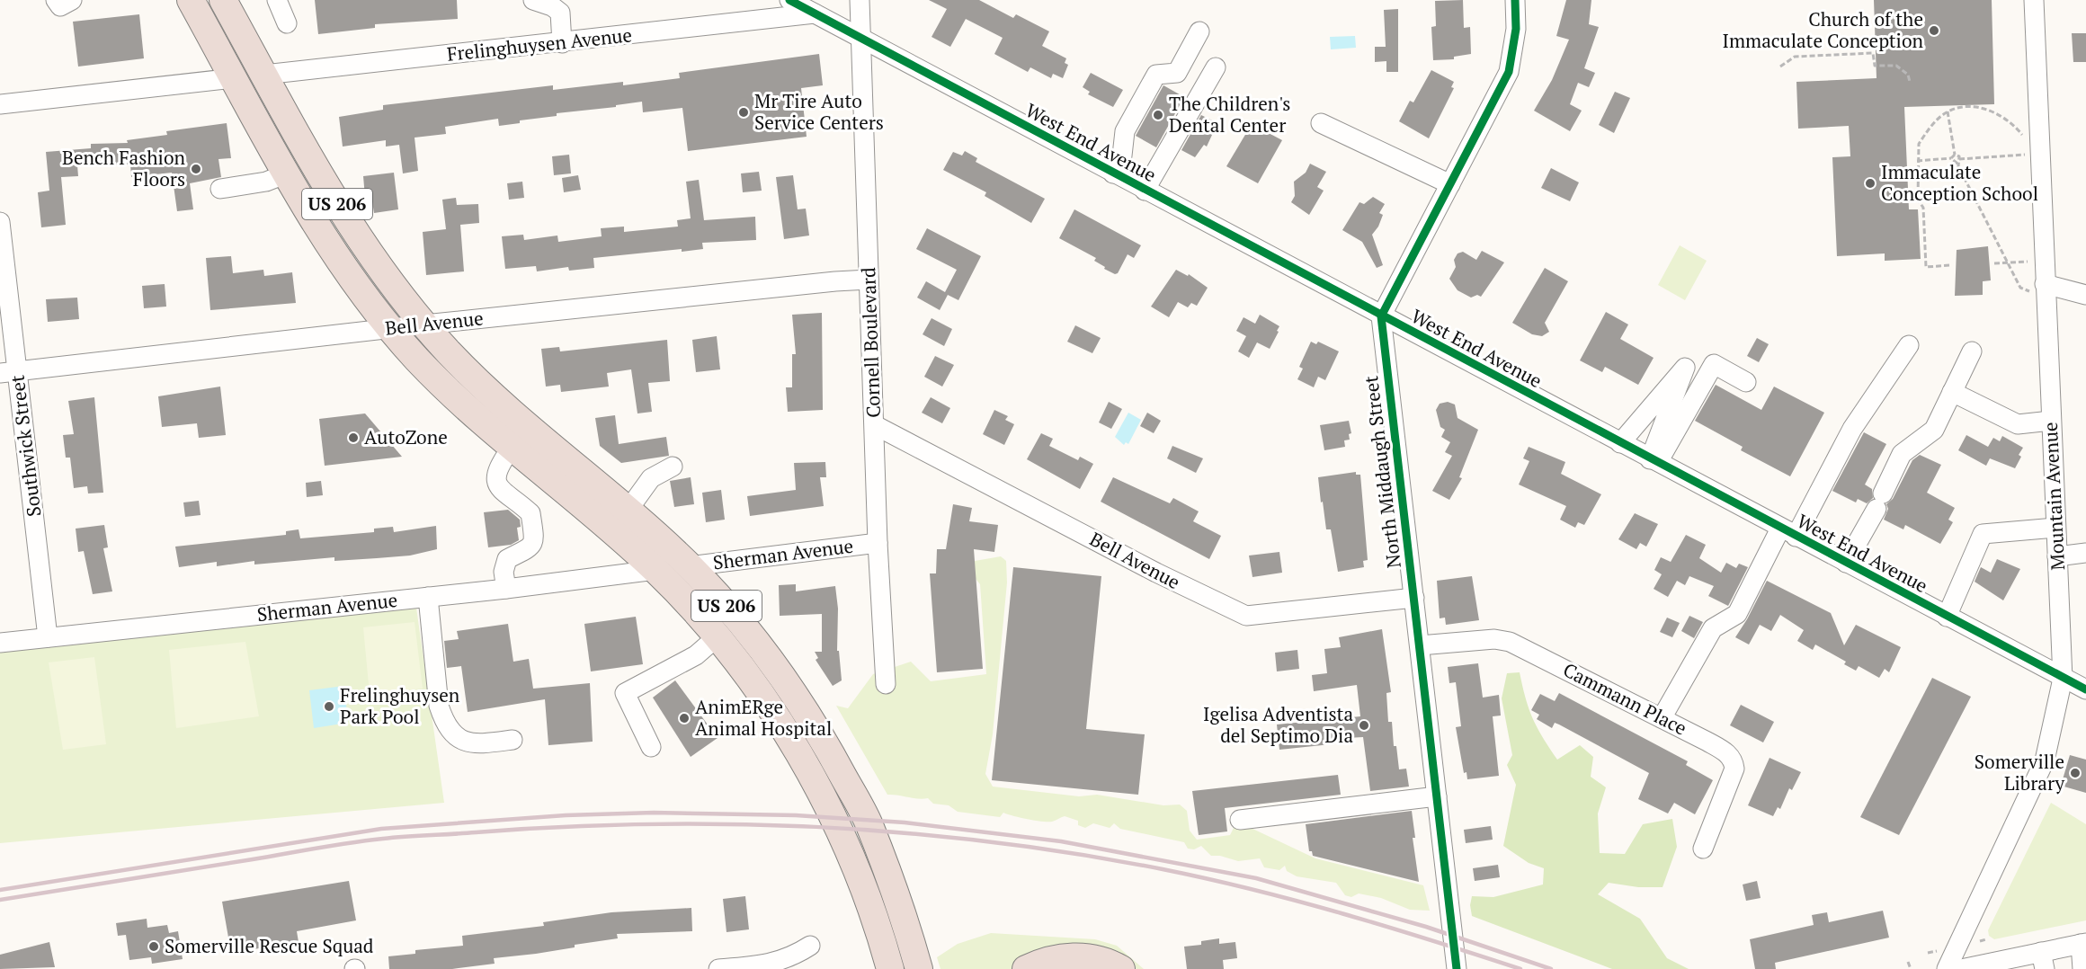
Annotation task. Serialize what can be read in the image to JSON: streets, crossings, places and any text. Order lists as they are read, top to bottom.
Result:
{
  "streets": {
    "highway": ["US 206"],
    "street": [
      "Frelinghuysen Avenue",
      "West End Avenue",
      "Bell Avenue",
      "Cornell Boulevard",
      "Southwick Street",
      "North Middaugh Street",
      "Mountain Avenue",
      "Sherman Avenue",
      "Cammann Place"
    ]
  },
  "crossings": [
    ["Frelinghuysen Avenue", "West End Avenue"],
    ["Frelinghuysen Avenue", "US 206"],
    ["West End Avenue", "Cornell Boulevard"],
    ["West End Avenue", "North Middaugh Street"],
    ["West End Avenue", "Mountain Avenue"],
    ["US 206", "Bell Avenue"],
    ["US 206", "Sherman Avenue"],
    ["Bell Avenue", "Cornell Boulevard"],
    ["Bell Avenue", "Southwick Street"],
    ["Bell Avenue", "North Middaugh Street"],
    ["Cornell Boulevard", "Sherman Avenue"],
    ["Southwick Street", "Sherman Avenue"],
    ["North Middaugh Street", "Cammann Place"]
  ],
  "places": [
    "Church of the Immaculate Conception",
    "Mr Tire Auto Service Centers",
    "The Children's Dental Center",
    "Bench Fashion Floors",
    "Immaculate Conception School",
    "AutoZone",
    "Frelinghuysen Park Pool",
    "AnimERge Animal Hospital",
    "Igelisa Adventista del Septimo Dia",
    "Somerville Library",
    "Somerville Rescue Squad"
  ]
}
